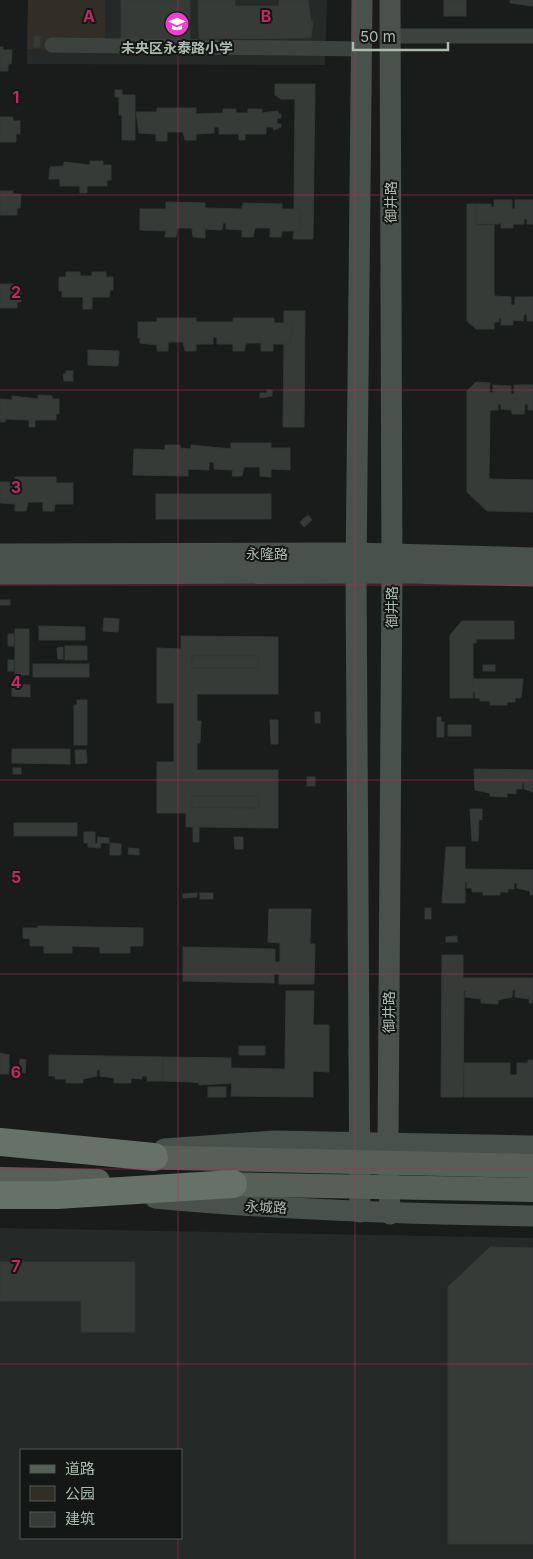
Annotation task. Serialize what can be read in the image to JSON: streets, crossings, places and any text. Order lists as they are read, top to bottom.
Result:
{
  "streets": {
    "street": ["御井路", "永隆路", "永城路"]
  },
  "crossings": [
    ["御井路", "永隆路"],
    ["御井路", "永城路"]
  ],
  "places": {
    "school or university": ["未央区永泰路小学"]
  },
  "legend": ["道路", "公园", "建筑"],
  "scale_bar": "50 m",
  "grid": {
    "columns": ["A", "B"],
    "rows": [
      "1",
      "2",
      "3",
      "4",
      "5",
      "6",
      "7"
    ]
  }
}
